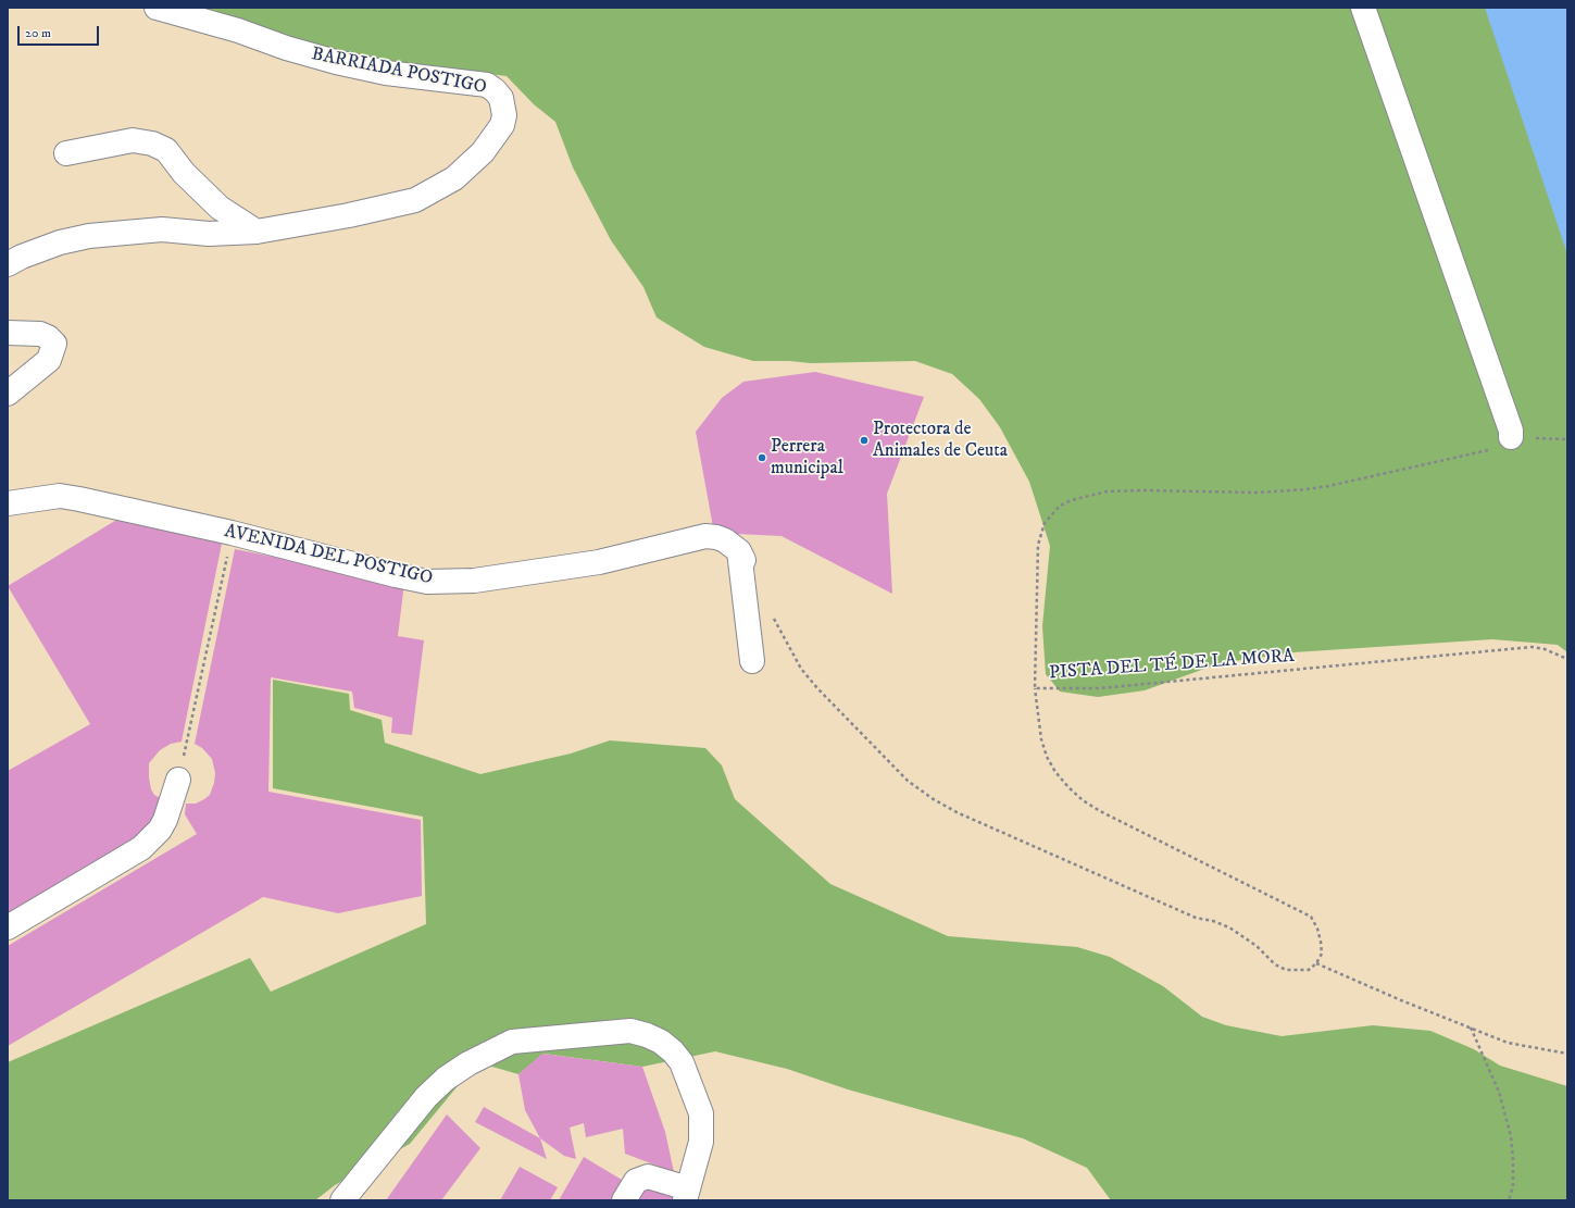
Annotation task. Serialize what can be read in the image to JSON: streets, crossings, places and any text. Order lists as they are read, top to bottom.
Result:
{
  "streets": {
    "street": ["BARRIADA POSTIGO", "AVENIDA DEL POSTIGO"],
    "path": ["PISTA DEL TÉ DE LA MORA"]
  },
  "places": ["Protectora de Animales de Ceuta", "Perrera municipal"],
  "scale_bar": "20 m"
}
